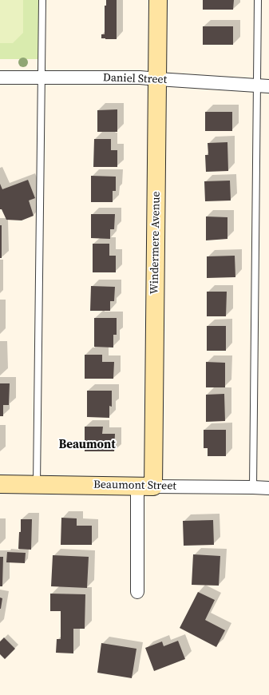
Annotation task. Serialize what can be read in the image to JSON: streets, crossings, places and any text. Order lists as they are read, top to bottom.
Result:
{
  "streets": {
    "street": ["Daniel Street", "Windermere Avenue", "Beaumont Street"]
  },
  "crossings": [
    ["Daniel Street", "Windermere Avenue"],
    ["Windermere Avenue", "Beaumont Street"]
  ],
  "districts": ["Beaumont"]
}
